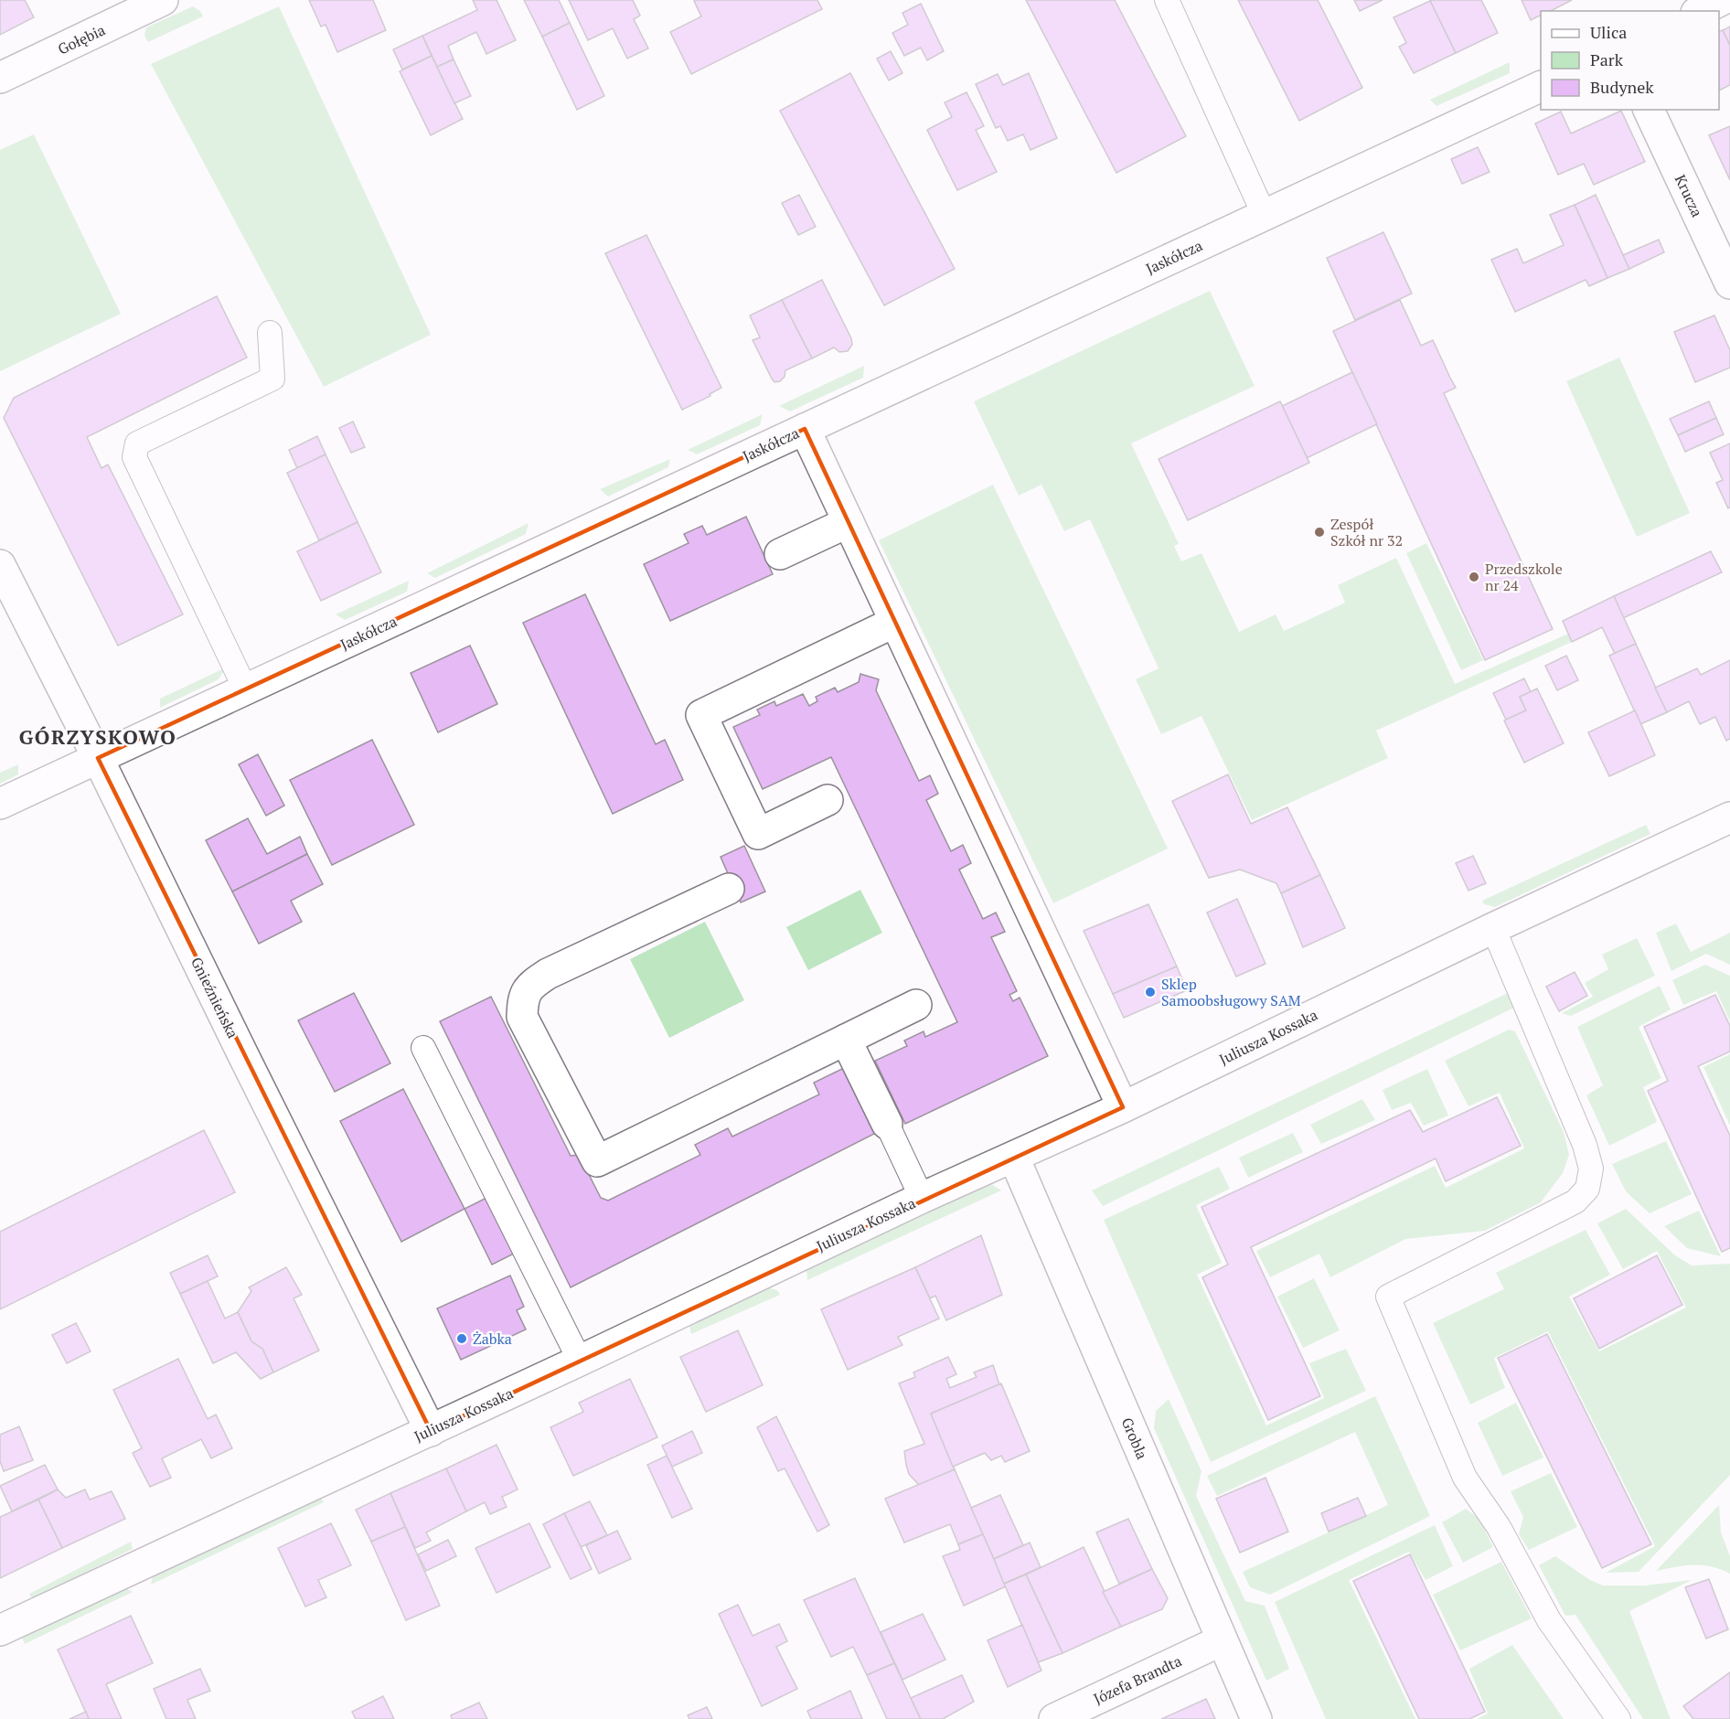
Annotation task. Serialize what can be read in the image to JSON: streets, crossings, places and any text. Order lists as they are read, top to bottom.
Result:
{
  "streets": {
    "street": [
      "Gołębia",
      "Krucza",
      "Jaskółcza",
      "Gnieźnieńska",
      "Juliusza Kossaka",
      "Grobla",
      "Józefa Brandta"
    ]
  },
  "crossings": [
    ["Jaskółcza", "Gnieźnieńska"],
    ["Gnieźnieńska", "Juliusza Kossaka"],
    ["Juliusza Kossaka", "Grobla"],
    ["Grobla", "Józefa Brandta"]
  ],
  "districts": ["GÓRZYSKOWO"],
  "places": [
    "Zespół Szkół nr 32",
    "Przedszkole nr 24",
    "Sklep Samoobsługowy SAM",
    "Żabka"
  ],
  "legend": ["Ulica", "Park", "Budynek"]
}
